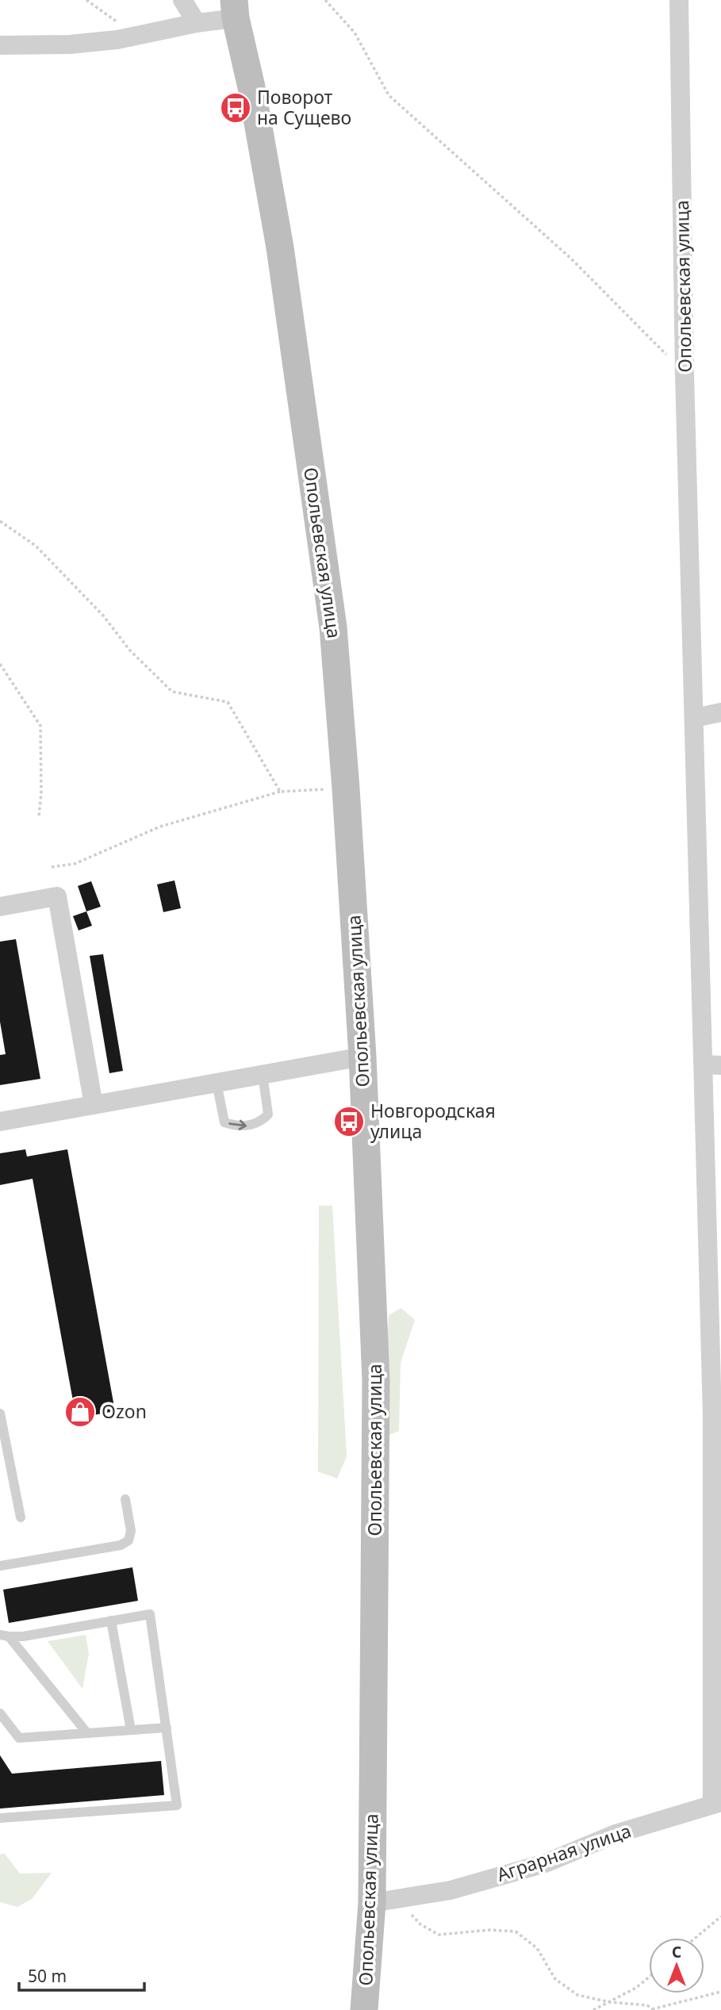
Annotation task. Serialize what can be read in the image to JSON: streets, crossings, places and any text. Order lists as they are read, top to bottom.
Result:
{
  "streets": {
    "street": ["Опольевская улица", "Аграрная улица"]
  },
  "crossings": [
    ["Опольевская улица", "Аграрная улица"]
  ],
  "places": {
    "bus stop": ["Поворот на Сущево", "Новгородская улица"],
    "shop": ["Ozon"]
  },
  "scale_bar": "50 m",
  "north": "top"
}
